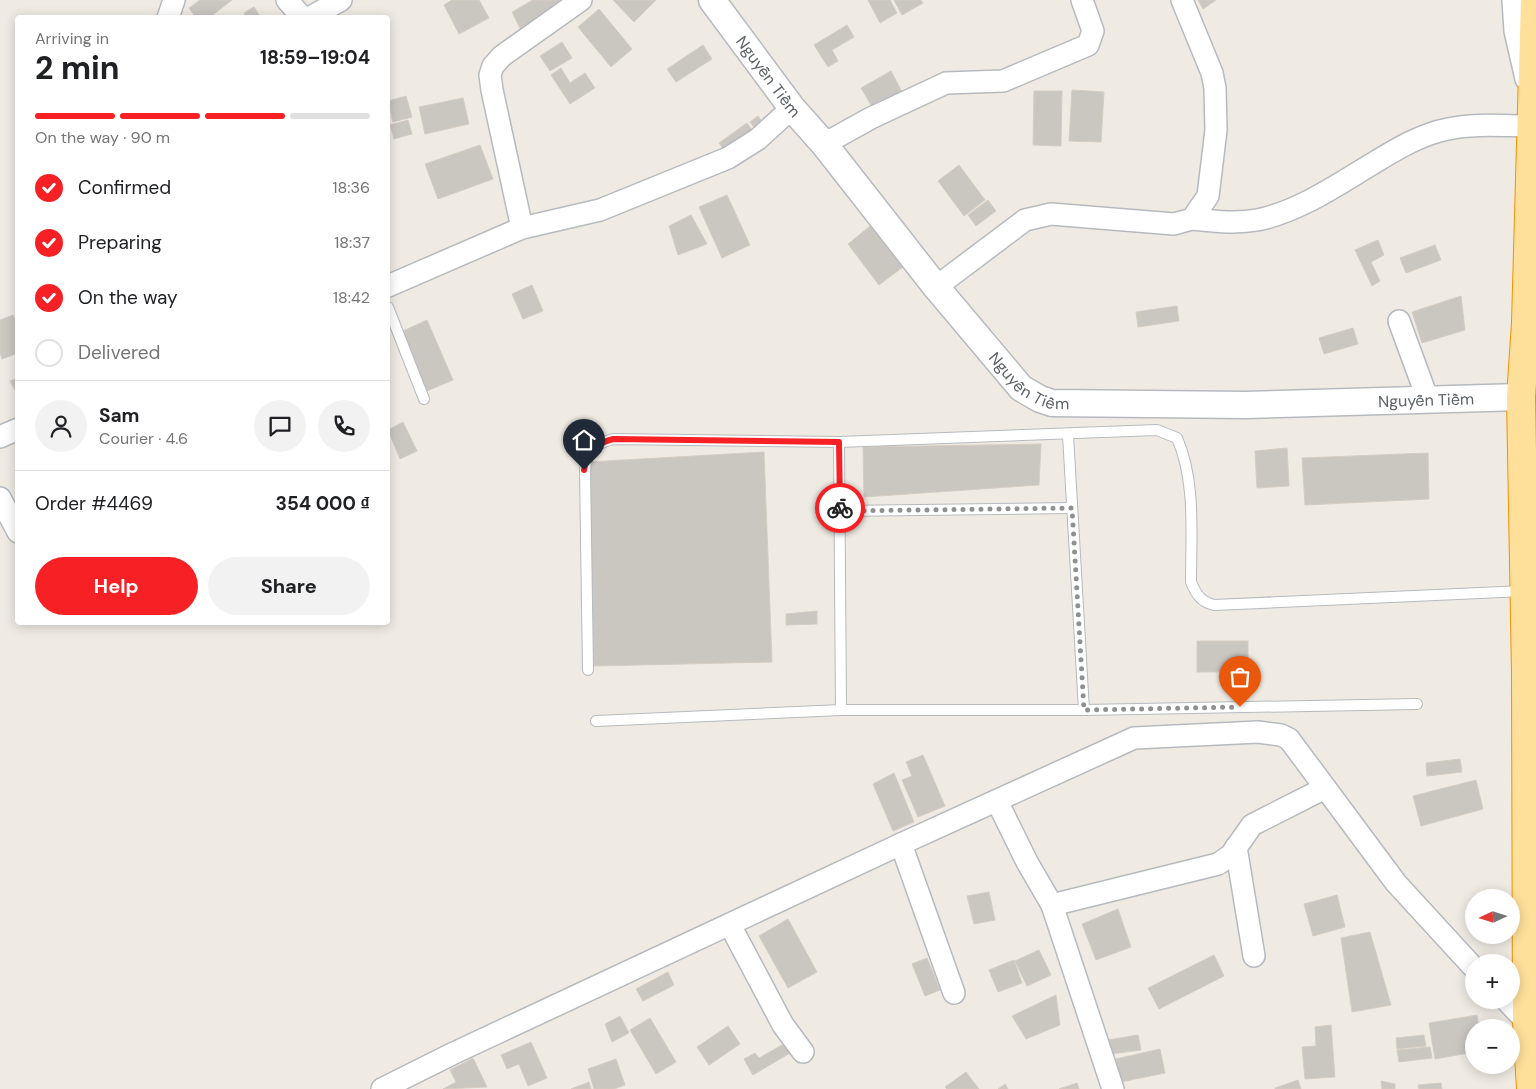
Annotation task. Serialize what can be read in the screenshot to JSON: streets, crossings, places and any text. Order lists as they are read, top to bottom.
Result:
{
  "streets": {
    "street": ["Nguyễn Tiềm"]
  },
  "north": "left",
  "page": {
    "heading": ["2 min", "Arriving in", "18:59–19:04"],
    "panel": [
      "Sam",
      "Courier · 4.6",
      "Order #4469",
      "354 000 ₫"
    ],
    "bar": "On the way · 90 m",
    "list": [
      ["Confirmed", "18:36"],
      ["Preparing", "18:37"],
      ["On the way", "18:42"],
      "Delivered"
    ],
    "buttons": ["Help", "Share"],
    "map_buttons": ["+", "−"]
  }
}
